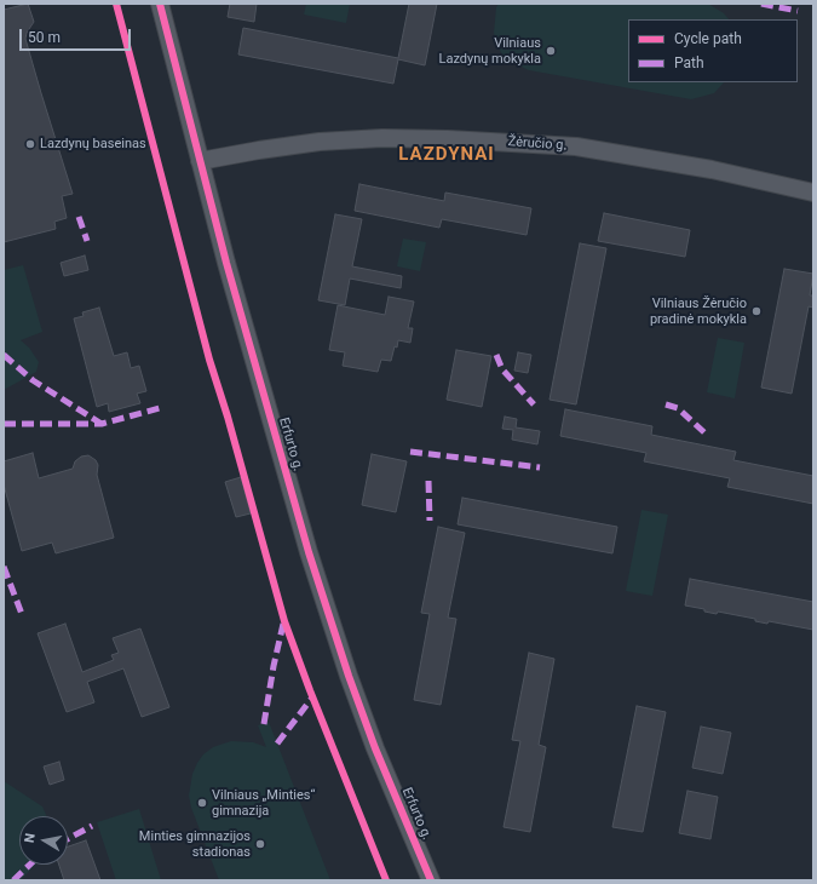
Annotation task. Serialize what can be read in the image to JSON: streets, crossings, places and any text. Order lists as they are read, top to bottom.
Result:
{
  "streets": {
    "street": ["Žėručio g.", "Erfurto g."]
  },
  "crossings": [
    ["Žėručio g.", "Erfurto g."]
  ],
  "districts": ["LAZDYNAI"],
  "places": [
    "Vilniaus Lazdynų mokykla",
    "Lazdynų baseinas",
    "Vilniaus Žėručio pradinė mokykla",
    "Vilniaus „Minties“ gimnazija",
    "Minties gimnazijos stadionas"
  ],
  "legend": ["Cycle path", "Path"],
  "scale_bar": "50 m",
  "north": "left"
}
